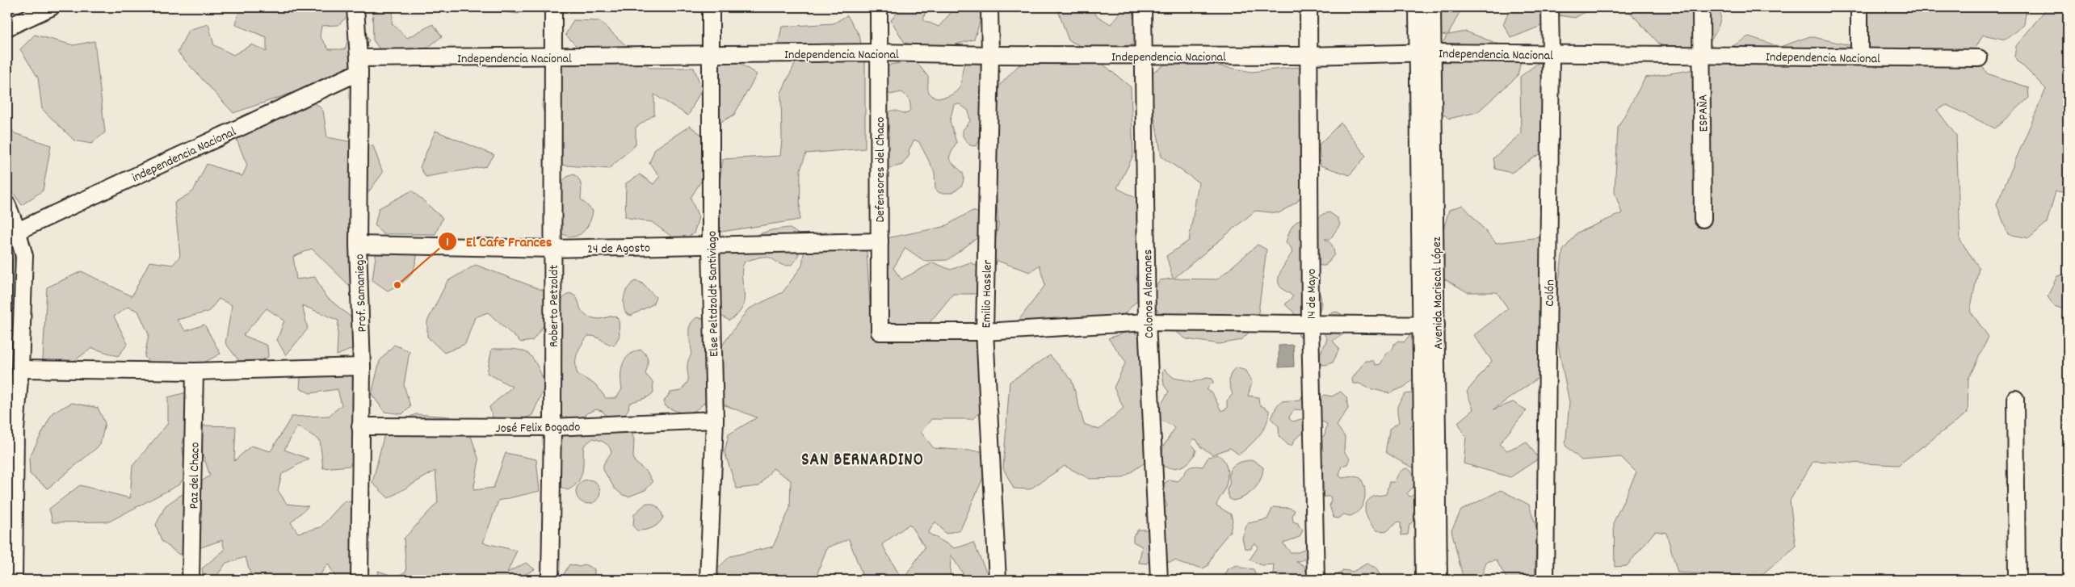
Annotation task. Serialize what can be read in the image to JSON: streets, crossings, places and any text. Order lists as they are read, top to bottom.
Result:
{
  "streets": {
    "street": [
      "Independencia Nacional",
      "ESPAÑA",
      "independencia Nacional",
      "Defensores del Chaco",
      "24 de Agosto",
      "Prof. Samaniego",
      "Avenida Mariscal López",
      "Colón",
      "Else Peltdzoldt Santiviago",
      "Emilio Hassler",
      "Colonos Alemanes",
      "14 de Mayo",
      "Roberto Petzoldt",
      "José Felix Bogado",
      "Paz del Chaco"
    ]
  },
  "crossings": [
    ["Independencia Nacional", "ESPAÑA"],
    ["Independencia Nacional", "independencia Nacional"],
    ["Independencia Nacional", "Defensores del Chaco"],
    ["Independencia Nacional", "Prof. Samaniego"],
    ["Independencia Nacional", "Avenida Mariscal López"],
    ["Independencia Nacional", "Colón"],
    ["Independencia Nacional", "Else Peltdzoldt Santiviago"],
    ["Independencia Nacional", "Emilio Hassler"],
    ["Independencia Nacional", "Colonos Alemanes"],
    ["Independencia Nacional", "14 de Mayo"],
    ["Independencia Nacional", "Roberto Petzoldt"],
    ["independencia Nacional", "Prof. Samaniego"],
    ["Defensores del Chaco", "24 de Agosto"],
    ["Defensores del Chaco", "Emilio Hassler"],
    ["24 de Agosto", "Prof. Samaniego"],
    ["24 de Agosto", "Else Peltdzoldt Santiviago"],
    ["24 de Agosto", "Roberto Petzoldt"],
    ["Prof. Samaniego", "José Felix Bogado"],
    ["Else Peltdzoldt Santiviago", "José Felix Bogado"],
    ["Roberto Petzoldt", "José Felix Bogado"]
  ],
  "districts": ["SAN BERNARDINO"],
  "places": ["El Cafe Frances"]
}
